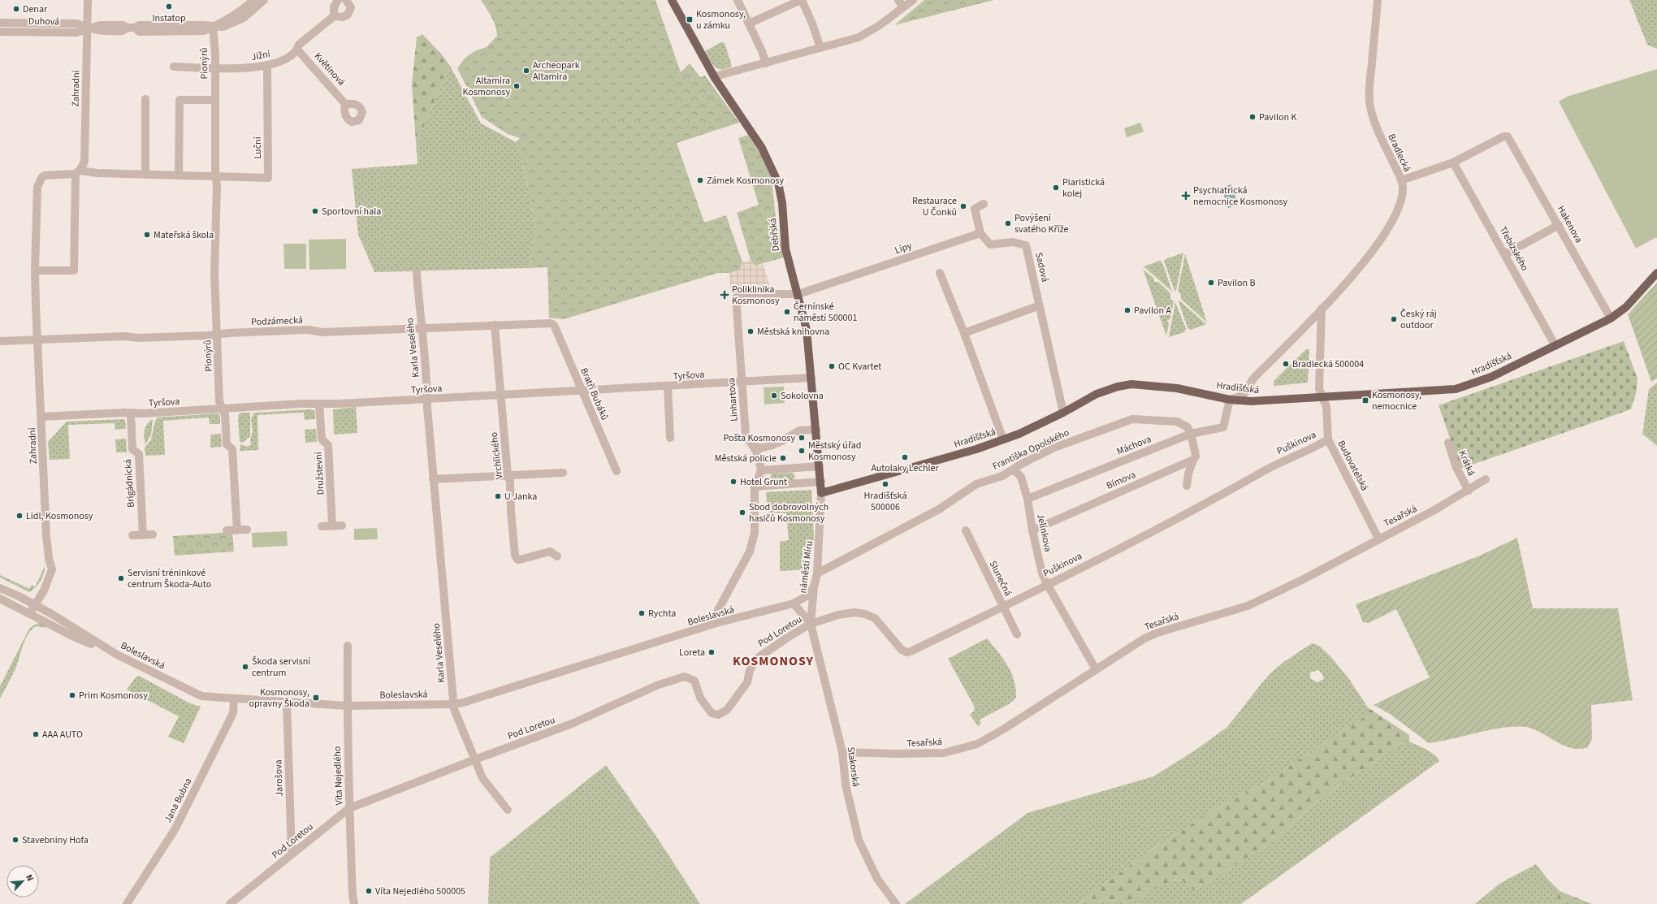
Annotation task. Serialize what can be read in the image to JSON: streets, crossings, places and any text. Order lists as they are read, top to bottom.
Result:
{
  "streets": {
    "main road": ["Debřská", "Hradišťská"],
    "street": [
      "Duhová",
      "Jižní",
      "Pionýrů",
      "Květinová",
      "Zahradní",
      "Luční",
      "Bradlecká",
      "Hakenova",
      "Lípy",
      "Třebízského",
      "Sadová",
      "Podzámecká",
      "Karla Veselého",
      "Tyršova",
      "Bratří Bubáků",
      "Linhartova",
      "Puškinova",
      "Máchova",
      "Františka Opolského",
      "Vrchlického",
      "Krátká",
      "Budovatelská",
      "Družstevní",
      "Bímova",
      "Brigádnická",
      "Tesařská",
      "Jelínkova",
      "náměstí Míru",
      "Slunečná",
      "Boleslavská",
      "Pod Loretou",
      "Stakorská",
      "Víta Nejedlého",
      "Jarošova",
      "Jana Bubna"
    ]
  },
  "crossings": [
    ["Duhová", "Pionýrů"],
    ["Duhová", "Zahradní"],
    ["Jižní", "Pionýrů"],
    ["Jižní", "Květinová"],
    ["Jižní", "Luční"],
    ["Pionýrů", "Luční"],
    ["Pionýrů", "Podzámecká"],
    ["Pionýrů", "Tyršova"],
    ["Zahradní", "Podzámecká"],
    ["Zahradní", "Tyršova"],
    ["Zahradní", "Boleslavská"],
    ["Bradlecká", "Hradišťská"],
    ["Bradlecká", "Máchova"],
    ["Hakenova", "Třebízského"],
    ["Hakenova", "Hradišťská"],
    ["Debřská", "Lípy"],
    ["Debřská", "Hradišťská"],
    ["Debřská", "Tyršova"],
    ["Debřská", "Linhartova"],
    ["Debřská", "náměstí Míru"],
    ["Lípy", "Sadová"],
    ["Lípy", "Linhartova"],
    ["Třebízského", "Hradišťská"],
    ["Sadová", "Hradišťská"],
    ["Podzámecká", "Karla Veselého"],
    ["Podzámecká", "Bratří Bubáků"],
    ["Podzámecká", "Vrchlického"],
    ["Karla Veselého", "Tyršova"],
    ["Karla Veselého", "Boleslavská"],
    ["Karla Veselého", "Pod Loretou"],
    ["Hradišťská", "Máchova"],
    ["Hradišťská", "Budovatelská"],
    ["Hradišťská", "náměstí Míru"],
    ["Tyršova", "Bratří Bubáků"],
    ["Tyršova", "Linhartova"],
    ["Tyršova", "Vrchlického"],
    ["Tyršova", "Družstevní"],
    ["Tyršova", "Brigádnická"],
    ["Puškinova", "Budovatelská"],
    ["Puškinova", "Jelínkova"],
    ["Puškinova", "náměstí Míru"],
    ["Puškinova", "Slunečná"],
    ["Puškinova", "Pod Loretou"],
    ["Puškinova", "Stakorská"],
    ["Máchova", "Františka Opolského"],
    ["Máchova", "Jelínkova"],
    ["Františka Opolského", "Jelínkova"],
    ["Františka Opolského", "náměstí Míru"],
    ["Krátká", "Tesařská"],
    ["Budovatelská", "Tesařská"],
    ["Bímova", "Jelínkova"],
    ["Tesařská", "Jelínkova"],
    ["Tesařská", "Stakorská"],
    ["náměstí Míru", "Boleslavská"],
    ["náměstí Míru", "Pod Loretou"],
    ["náměstí Míru", "Stakorská"],
    ["Boleslavská", "Víta Nejedlého"],
    ["Boleslavská", "Jarošova"],
    ["Boleslavská", "Jana Bubna"],
    ["Pod Loretou", "Stakorská"],
    ["Pod Loretou", "Víta Nejedlého"],
    ["Pod Loretou", "Jarošova"]
  ],
  "districts": ["KOSMONOSY"],
  "places": {
    "other": [
      "Instatop",
      "Denar",
      "Archeopark Altamira",
      "Altamira Kosmonosy",
      "Pavilon K",
      "Zámek Kosmonosy",
      "Piaristická kolej",
      "Restaurace U Čonků",
      "Sportovní hala",
      "Povýšení svatého Kříže",
      "Mateřská škola",
      "Pavilon B",
      "Pavilon A",
      "Černínské náměstí 500001",
      "Český ráj outdoor",
      "Městská knihovna",
      "Bradlecká 500004",
      "OC Kvartet",
      "Sokolovna",
      "Pošta Kosmonosy",
      "Městský úřad Kosmonosy",
      "Autolaky Lechler",
      "Městská policie",
      "Hotel Grunt",
      "Hradišťská 500006",
      "U Janka",
      "Sbod dobrovolných hasičů Kosmonosy",
      "Lidl, Kosmonosy",
      "Servisní tréninkové centrum Škoda-Auto",
      "Rychta",
      "Loreta",
      "Škoda servisní centrum",
      "Prim Kosmonosy",
      "AAA AUTO",
      "Stavebniny Hofa",
      "Víta Nejedlého 500005"
    ],
    "transit": ["Kosmonosy, u zámku", "Kosmonosy, nemocnice", "Kosmonosy, opravny Škoda"],
    "health": ["Psychiatrická nemocnice Kosmonosy", "Poliklinika Kosmonosy"]
  },
  "north": "top right"
}
